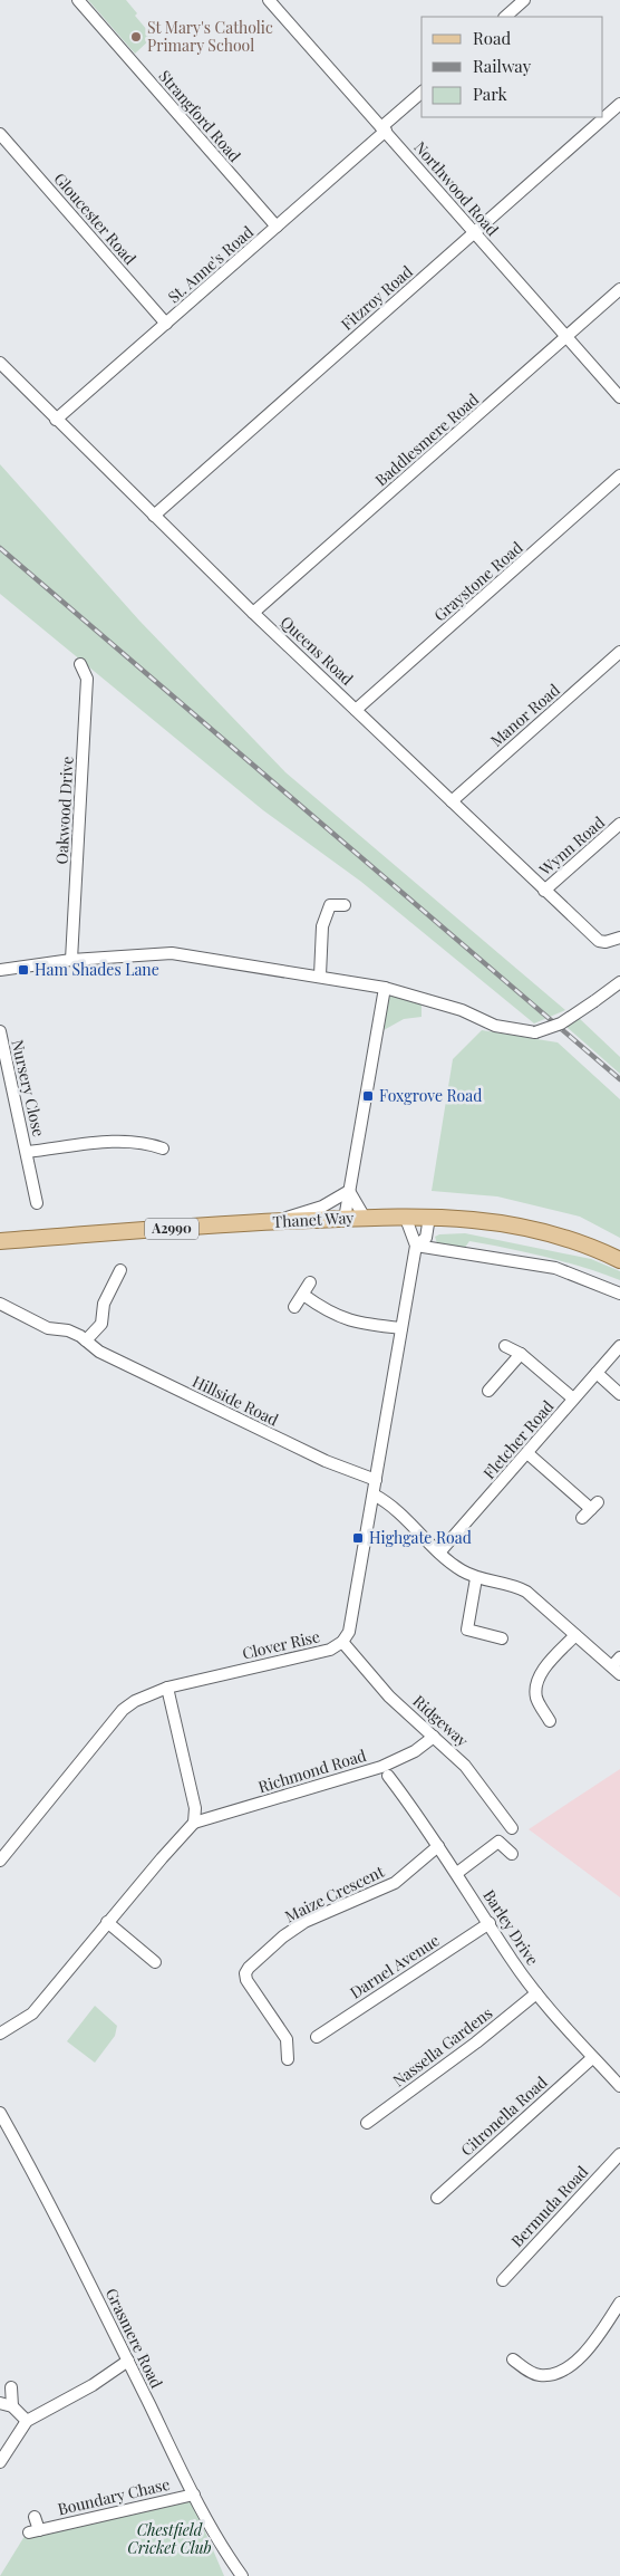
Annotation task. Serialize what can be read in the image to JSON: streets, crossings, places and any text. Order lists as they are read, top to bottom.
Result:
{
  "streets": {
    "main road": ["Thanet Way", "A2990"],
    "street": [
      "Strangford Road",
      "Northwood Road",
      "Gloucester Road",
      "St. Anne's Road",
      "Fitzroy Road",
      "Baddlesmere Road",
      "Graystone Road",
      "Queens Road",
      "Manor Road",
      "Oakwood Drive",
      "Wynn Road",
      "Nursery Close",
      "Hillside Road",
      "Fletcher Road",
      "Clover Rise",
      "Ridgeway",
      "Richmond Road",
      "Maize Crescent",
      "Barley Drive",
      "Darnel Avenue",
      "Nassella Gardens",
      "Citronella Road",
      "Bermuda Road",
      "Grasmere Road",
      "Boundary Chase"
    ]
  },
  "crossings": [
    ["Strangford Road", "St. Anne's Road"],
    ["Northwood Road", "St. Anne's Road"],
    ["Northwood Road", "Fitzroy Road"],
    ["Northwood Road", "Baddlesmere Road"],
    ["Gloucester Road", "St. Anne's Road"],
    ["St. Anne's Road", "Queens Road"],
    ["Fitzroy Road", "Queens Road"],
    ["Baddlesmere Road", "Queens Road"],
    ["Graystone Road", "Queens Road"],
    ["Queens Road", "Manor Road"],
    ["Queens Road", "Wynn Road"],
    ["Thanet Way", "Clover Rise"],
    ["Hillside Road", "Clover Rise"],
    ["Clover Rise", "Ridgeway"],
    ["Ridgeway", "Richmond Road"],
    ["Maize Crescent", "Barley Drive"],
    ["Barley Drive", "Darnel Avenue"],
    ["Barley Drive", "Nassella Gardens"],
    ["Barley Drive", "Citronella Road"],
    ["Grasmere Road", "Boundary Chase"]
  ],
  "parks": ["Chestfield Cricket Club"],
  "places": {
    "other": ["St Mary's Catholic Primary School"],
    "transit": ["Ham Shades Lane", "Foxgrove Road", "Highgate Road"]
  },
  "legend": ["Road", "Railway", "Park"]
}
